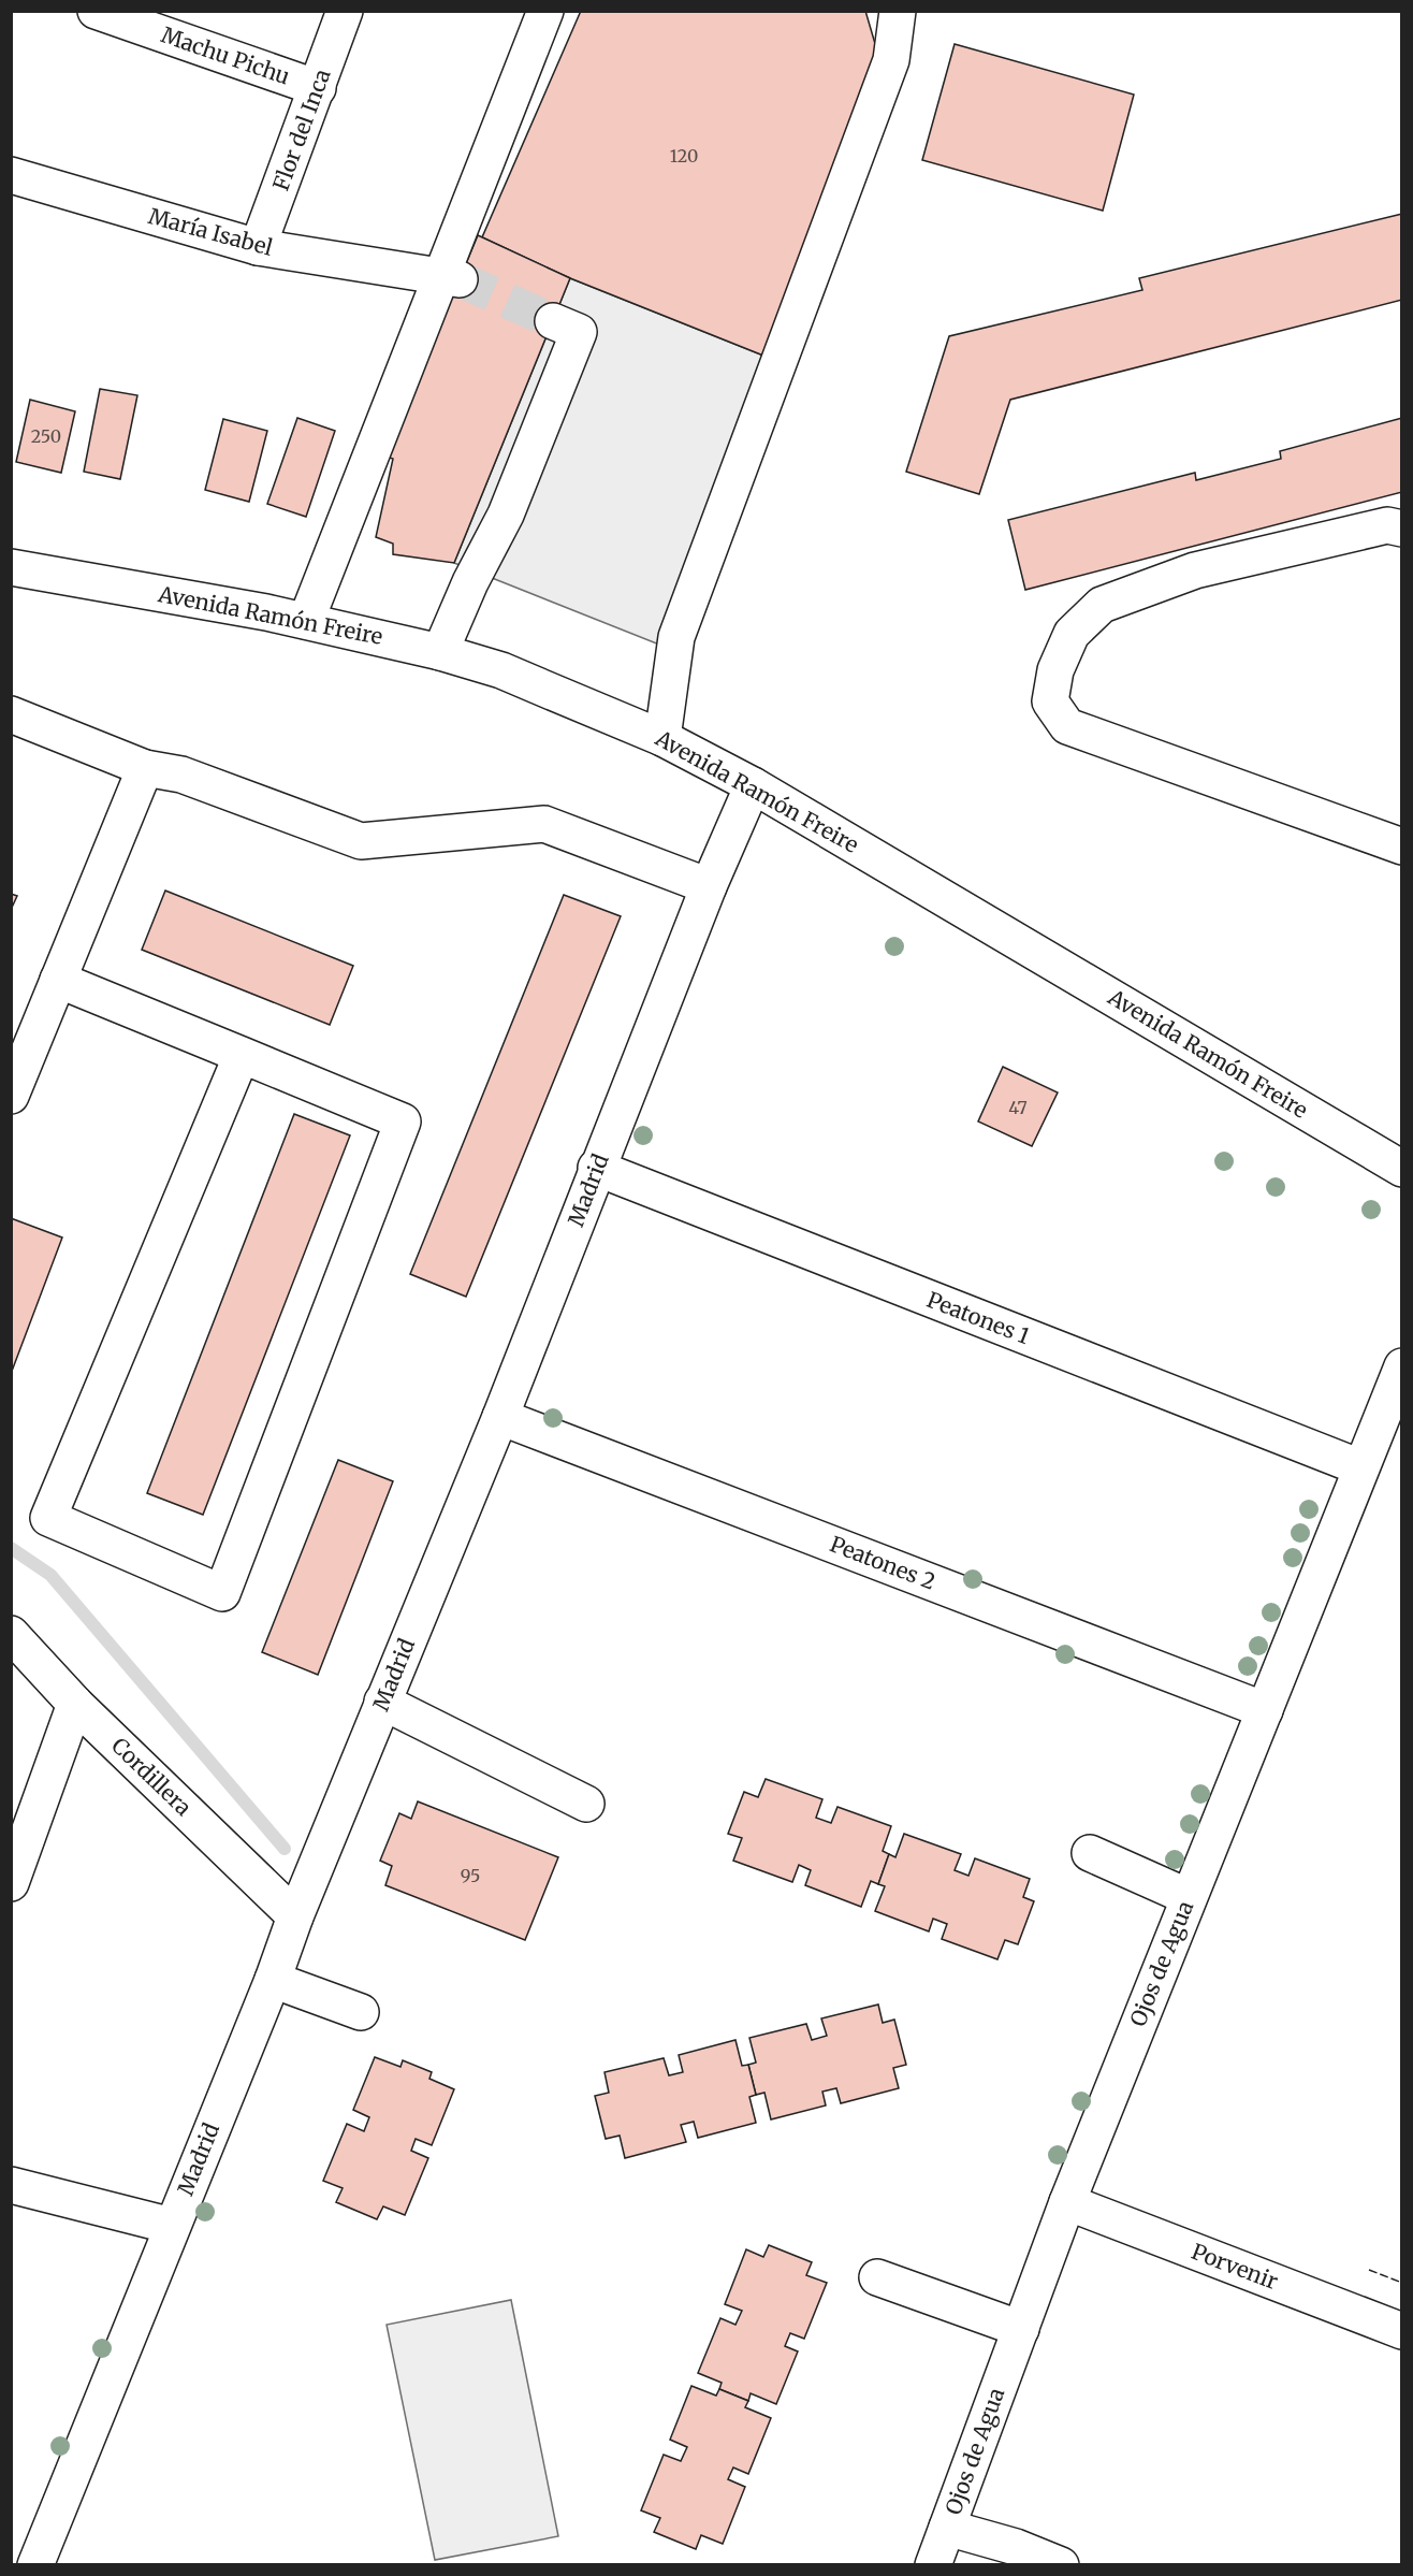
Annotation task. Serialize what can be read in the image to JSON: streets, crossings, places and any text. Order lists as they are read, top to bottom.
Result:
{
  "streets": {
    "street": [
      "Machu Pichu",
      "Flor del Inca",
      "María Isabel",
      "Avenida Ramón Freire",
      "Madrid",
      "Peatones 1",
      "Peatones 2",
      "Cordillera",
      "Ojos de Agua",
      "Porvenir"
    ]
  },
  "crossings": [
    ["Machu Pichu", "Flor del Inca"],
    ["Flor del Inca", "María Isabel"],
    ["Avenida Ramón Freire", "Madrid"],
    ["Madrid", "Peatones 1"],
    ["Madrid", "Peatones 2"],
    ["Madrid", "Cordillera"],
    ["Peatones 1", "Ojos de Agua"],
    ["Peatones 2", "Ojos de Agua"],
    ["Ojos de Agua", "Porvenir"]
  ],
  "house_numbers": [
    "120",
    "250",
    "47",
    "95"
  ]
}
